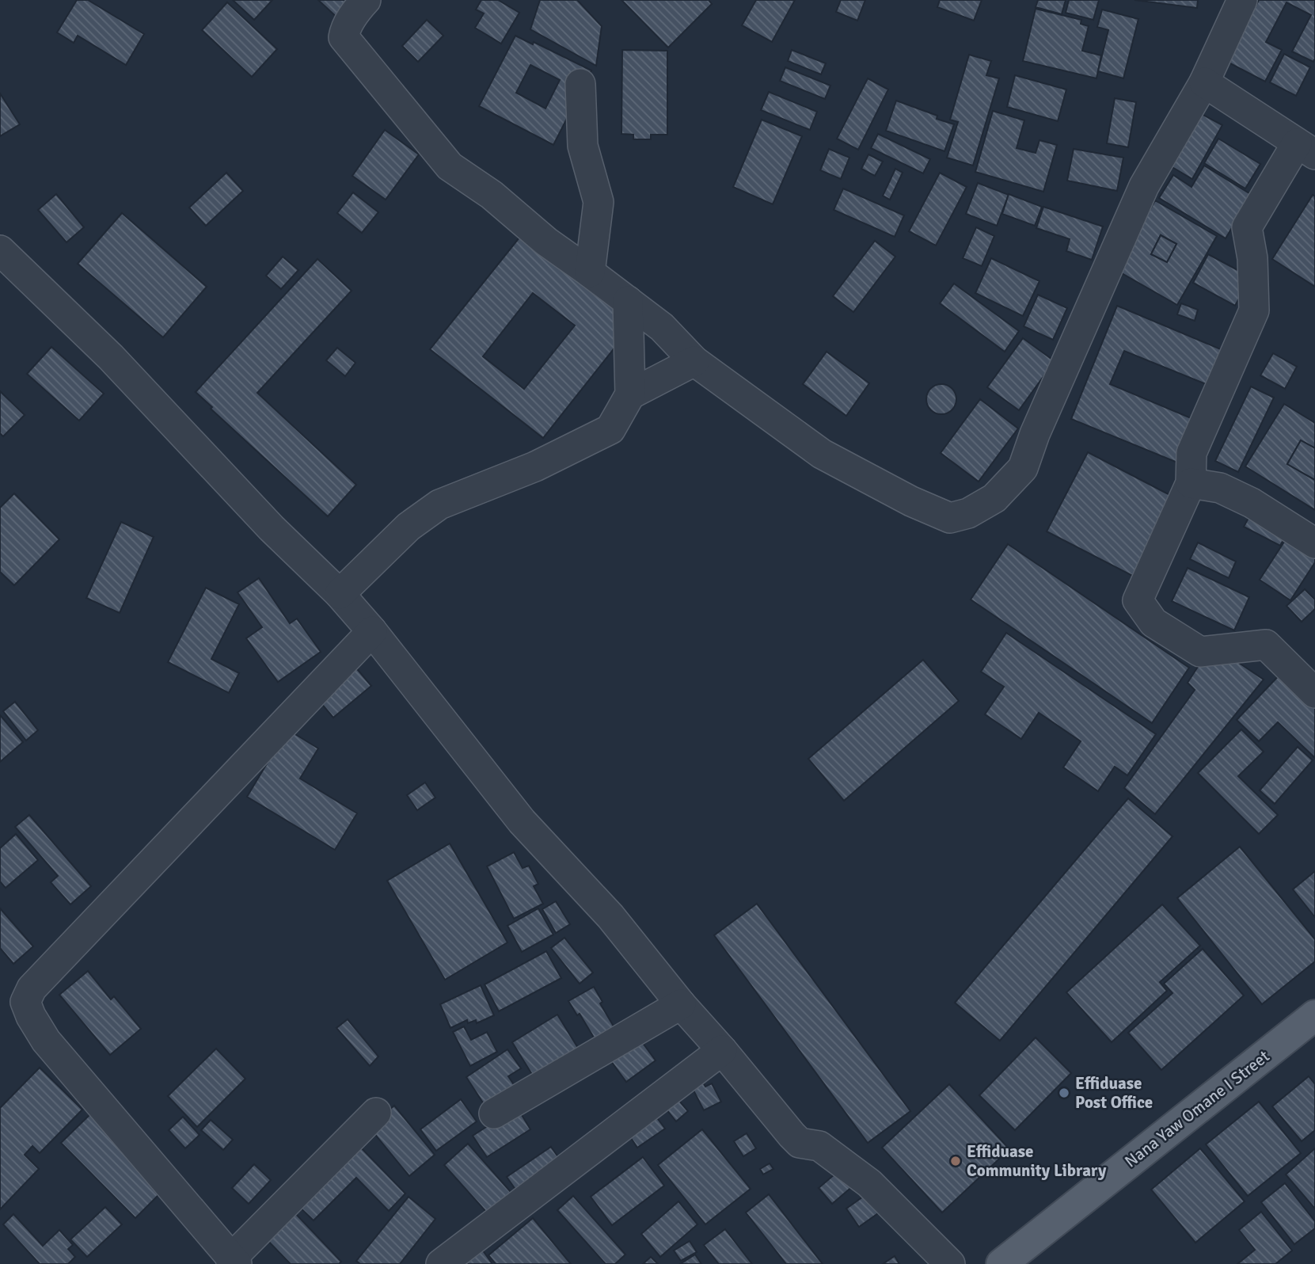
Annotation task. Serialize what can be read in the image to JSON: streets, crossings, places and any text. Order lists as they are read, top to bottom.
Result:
{
  "streets": {
    "main road": ["Nana Yaw Omane I Street"]
  },
  "places": ["Effiduase Post Office", "Effiduase Community Library"]
}
